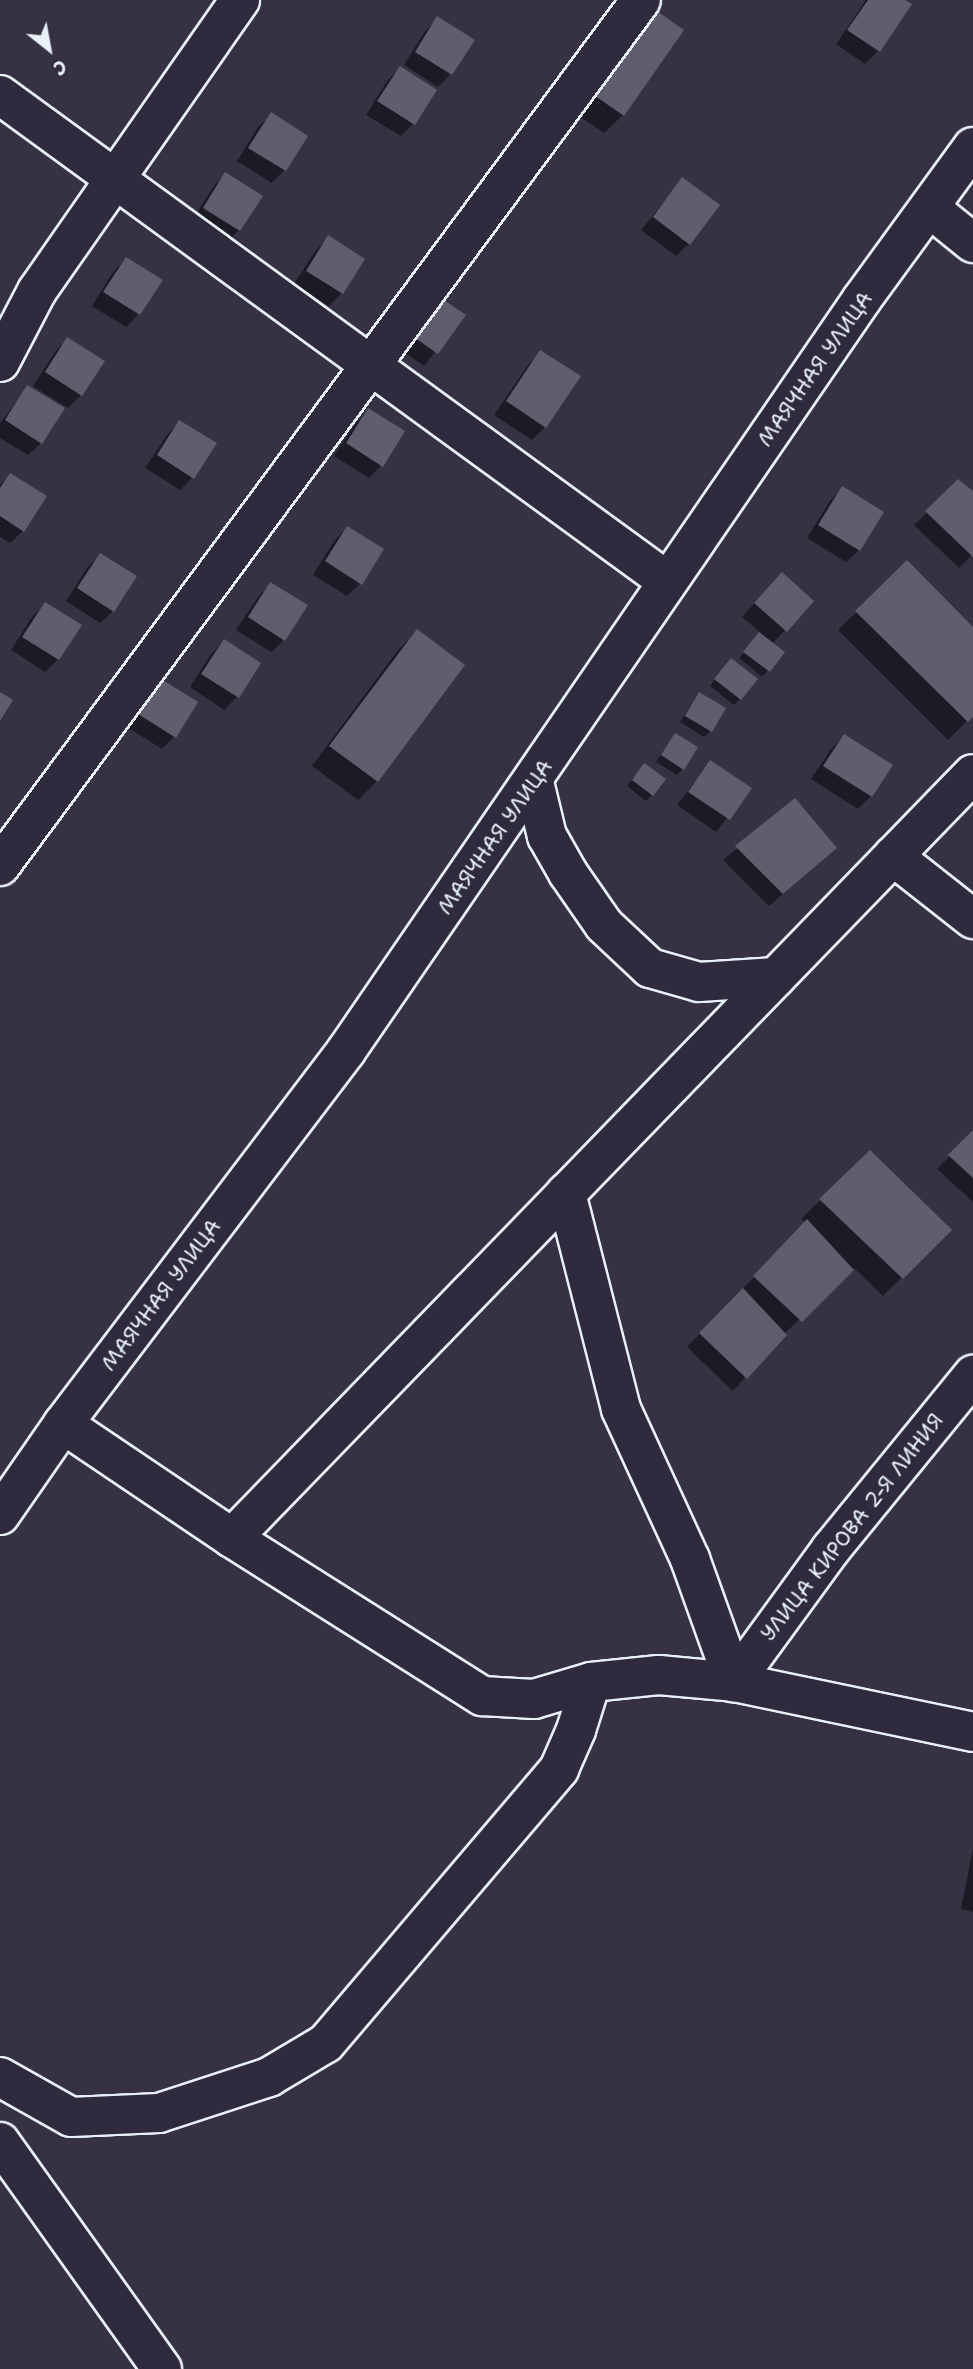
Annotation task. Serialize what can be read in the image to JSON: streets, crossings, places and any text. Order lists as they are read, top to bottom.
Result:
{
  "streets": {
    "street": ["МАЯЧНАЯ УЛИЦА", "УЛИЦА КИРОВА 2-Я ЛИНИЯ"]
  },
  "north": "bottom right"
}
